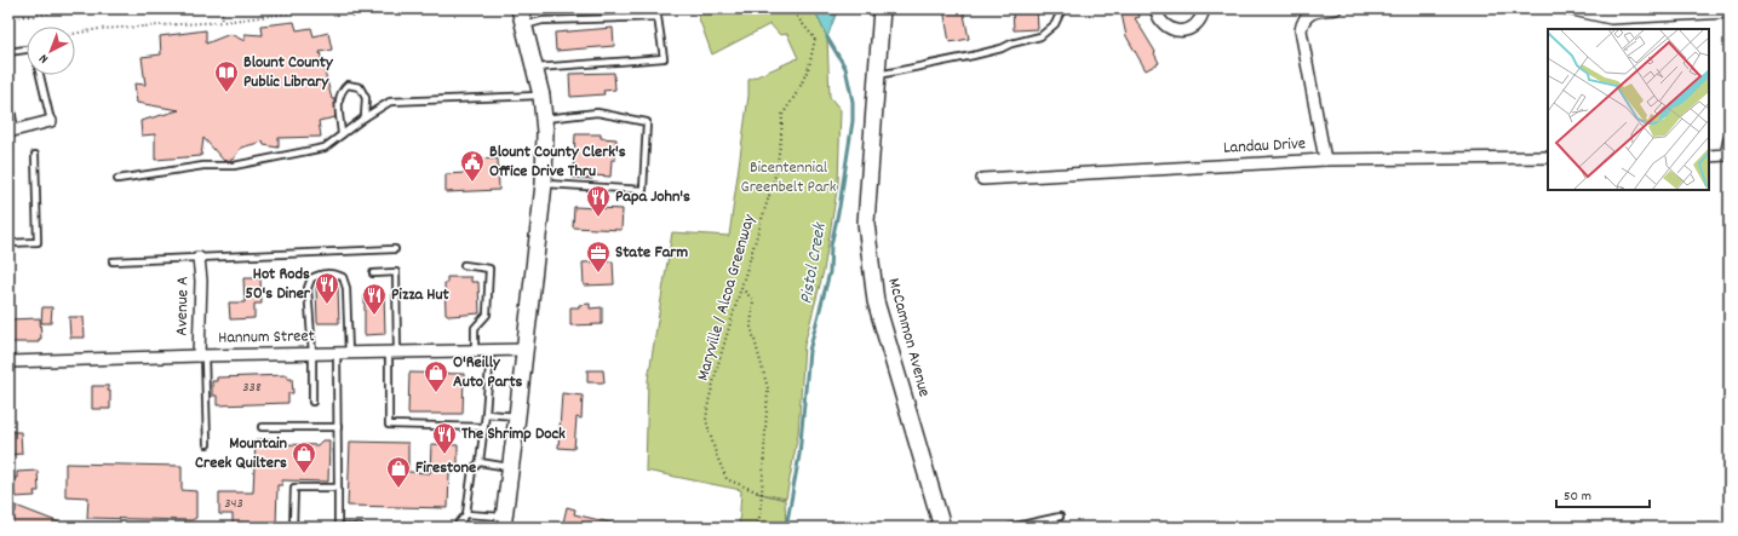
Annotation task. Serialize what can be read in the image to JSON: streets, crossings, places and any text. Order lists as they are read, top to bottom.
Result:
{
  "streets": {
    "street": [
      "Landau Drive",
      "Avenue A",
      "Hannum Street",
      "McCammon Avenue"
    ],
    "path": ["Maryville / Alcoa Greenway"]
  },
  "crossings": [
    ["Avenue A", "Hannum Street"]
  ],
  "water": ["Pistol Creek"],
  "parks": ["Bicentennial Greenbelt Park"],
  "places": {
    "library": ["Blount County Public Library"],
    "public building": ["Blount County Clerk's Office Drive Thru"],
    "restaurant": [
      "Papa John's",
      "Hot Rods 50's Diner",
      "Pizza Hut",
      "The Shrimp Dock"
    ],
    "office": ["State Farm"],
    "shop": ["O'Reilly Auto Parts", "Mountain Creek Quilters", "Firestone"]
  },
  "house_numbers": ["338", "343"],
  "scale_bar": "50 m",
  "north": "bottom left"
}
